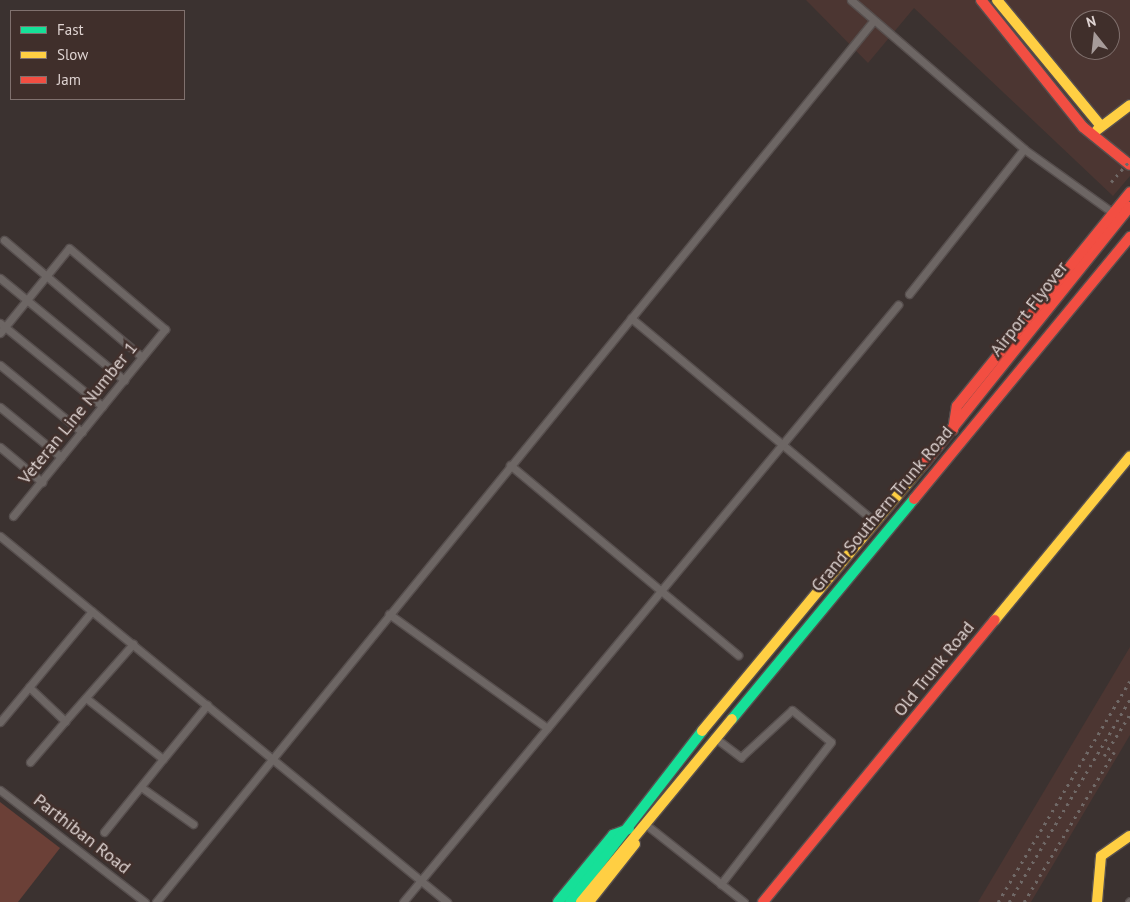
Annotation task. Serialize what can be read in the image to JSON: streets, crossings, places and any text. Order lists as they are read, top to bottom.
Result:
{
  "streets": {
    "main road": ["Airport Flyover", "Grand Southern Trunk Road", "Old Trunk Road"],
    "street": ["Veteran Line Number 1", "Parthiban Road"]
  },
  "crossings": [
    ["Airport Flyover", "Grand Southern Trunk Road"]
  ],
  "legend": ["Fast", "Slow", "Jam"],
  "north": "top"
}
